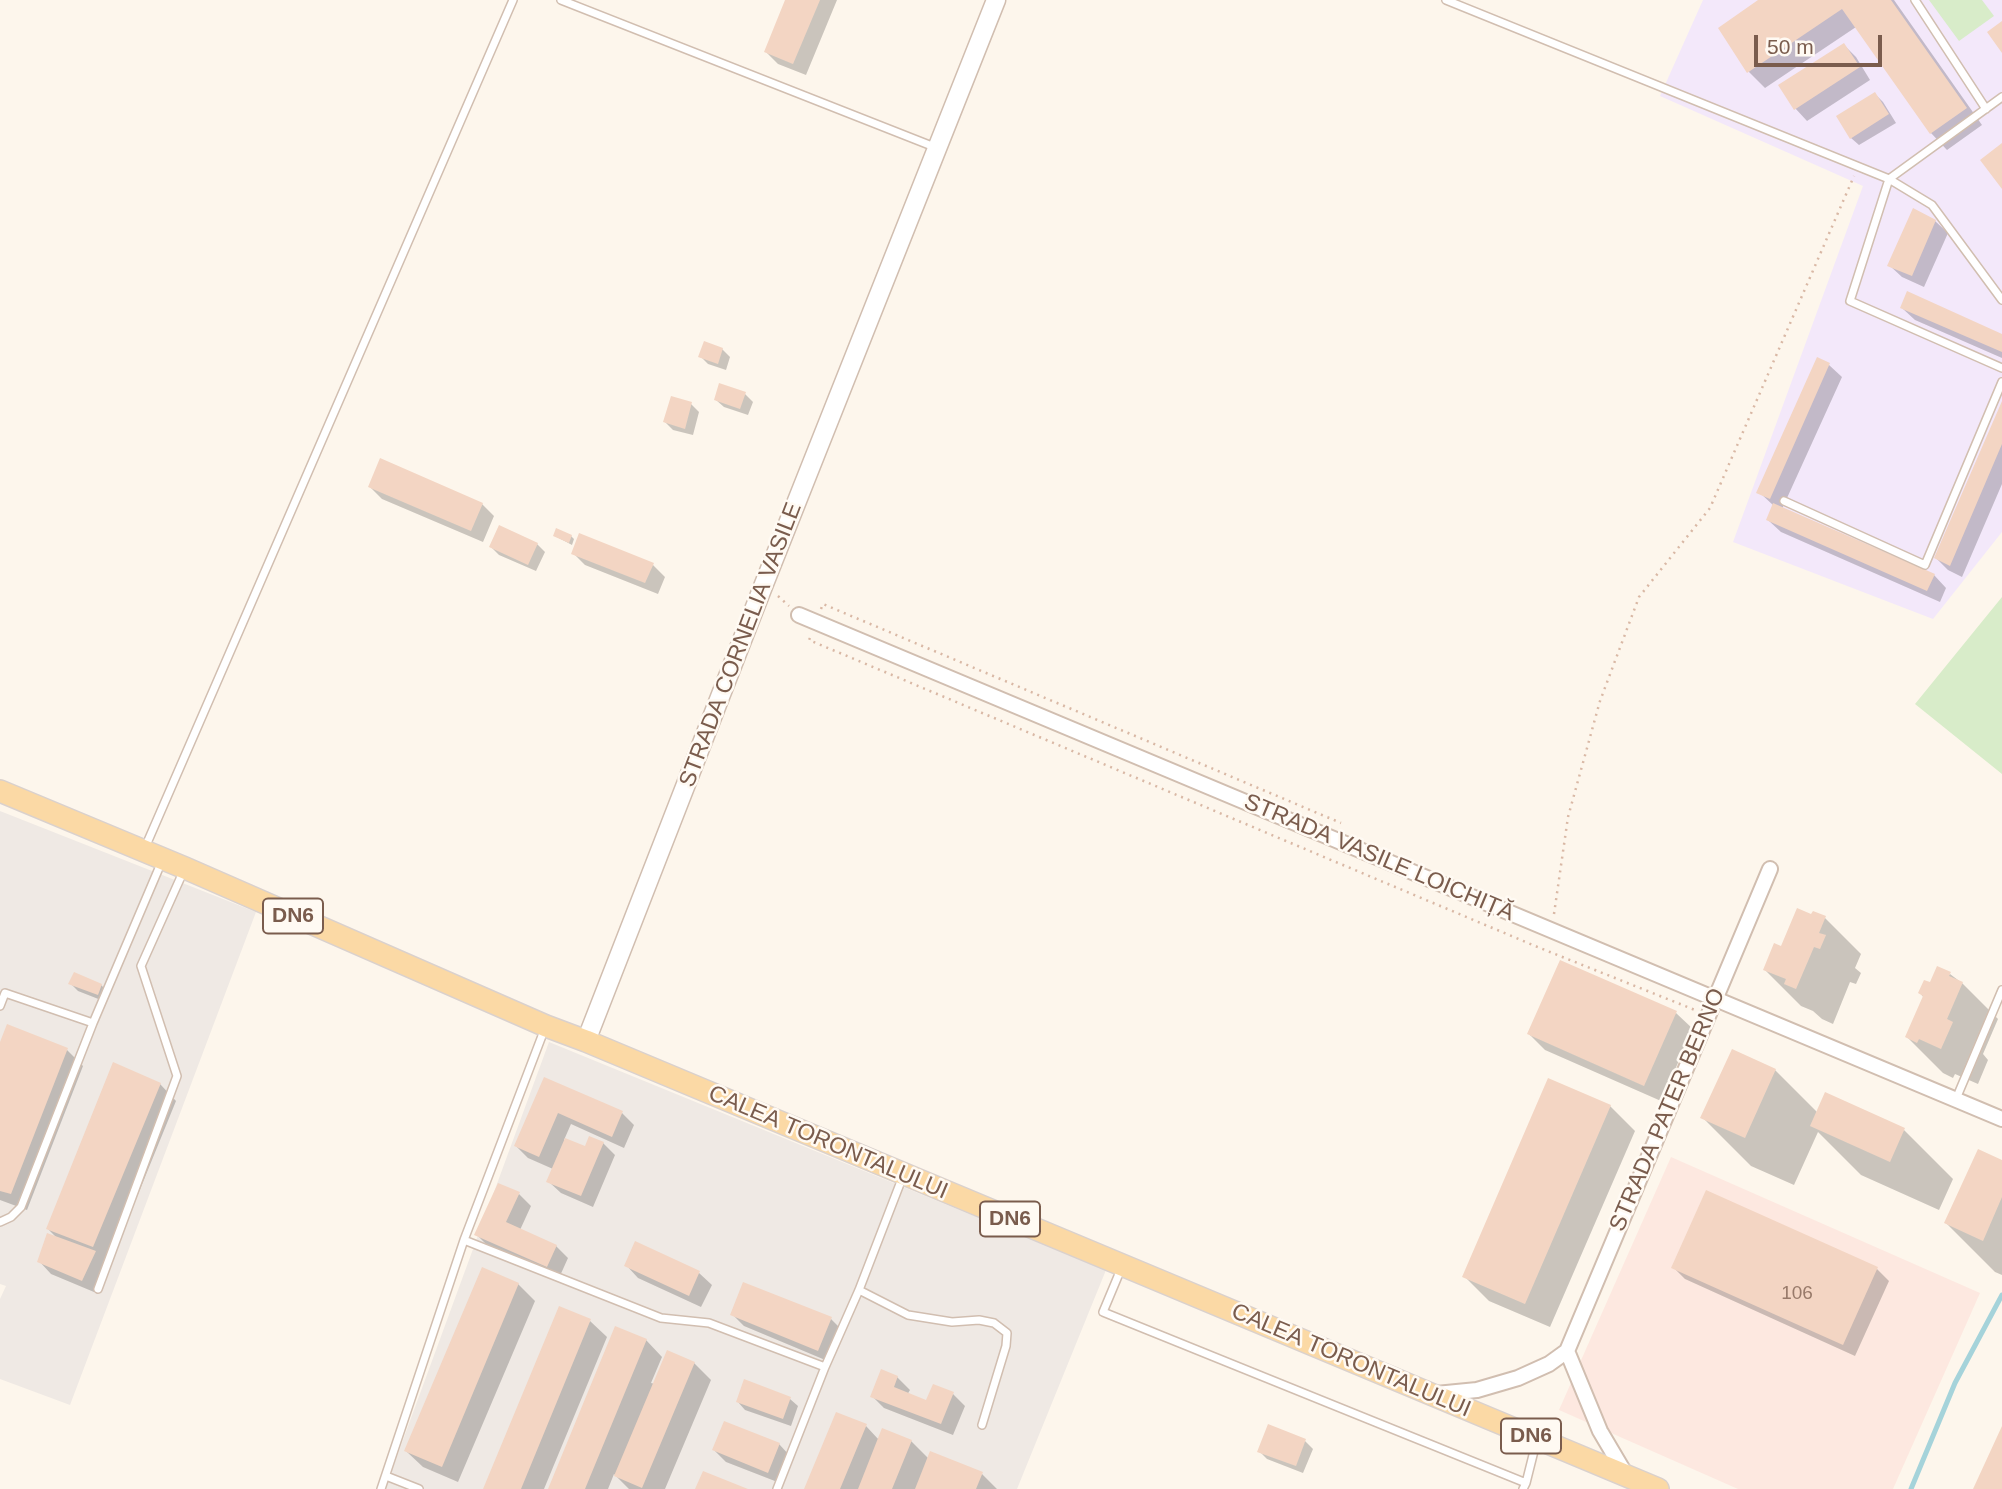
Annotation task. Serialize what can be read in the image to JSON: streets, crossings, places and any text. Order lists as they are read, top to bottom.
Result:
{
  "streets": {
    "main road": ["DN6", "CALEA TORONTALULUI"],
    "street": ["STRADA CORNELIA VASILE", "STRADA VASILE LOICHIȚĂ", "STRADA PATER BERNO"]
  },
  "crossings": [
    ["STRADA CORNELIA VASILE", "CALEA TORONTALULUI"],
    ["STRADA VASILE LOICHIȚĂ", "STRADA PATER BERNO"]
  ],
  "house_numbers": ["106"],
  "scale_bar": "50 m"
}
